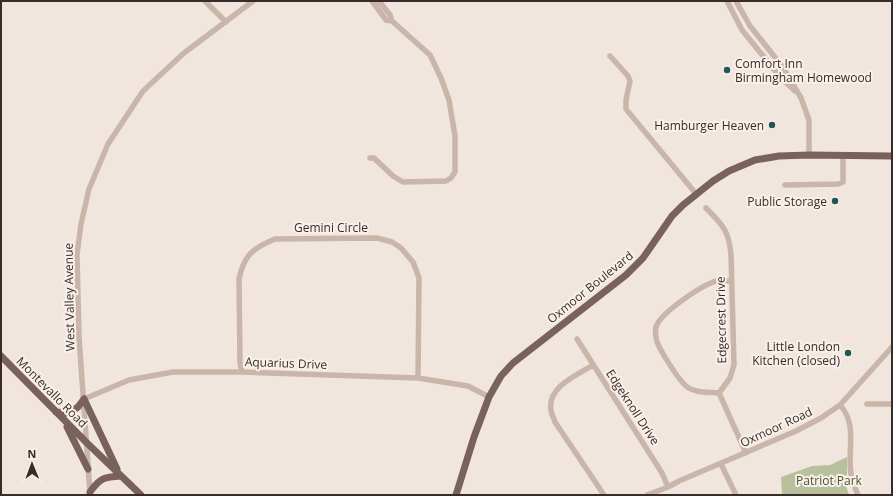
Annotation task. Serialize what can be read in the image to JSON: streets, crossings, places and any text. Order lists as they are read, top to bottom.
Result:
{
  "streets": {
    "main road": ["Oxmoor Boulevard", "Montevallo Road"],
    "street": [
      "Gemini Circle",
      "West Valley Avenue",
      "Edgecrest Drive",
      "Aquarius Drive",
      "Edgeknoll Drive",
      "Oxmoor Road"
    ]
  },
  "crossings": [
    ["Gemini Circle", "Aquarius Drive"],
    ["Oxmoor Boulevard", "Aquarius Drive"],
    ["West Valley Avenue", "Aquarius Drive"],
    ["West Valley Avenue", "Montevallo Road"],
    ["Edgeknoll Drive", "Oxmoor Road"]
  ],
  "parks": ["Patriot Park"],
  "places": [
    "Comfort Inn Birmingham Homewood",
    "Hamburger Heaven",
    "Public Storage",
    "Little London Kitchen (closed)"
  ],
  "north": "top"
}
